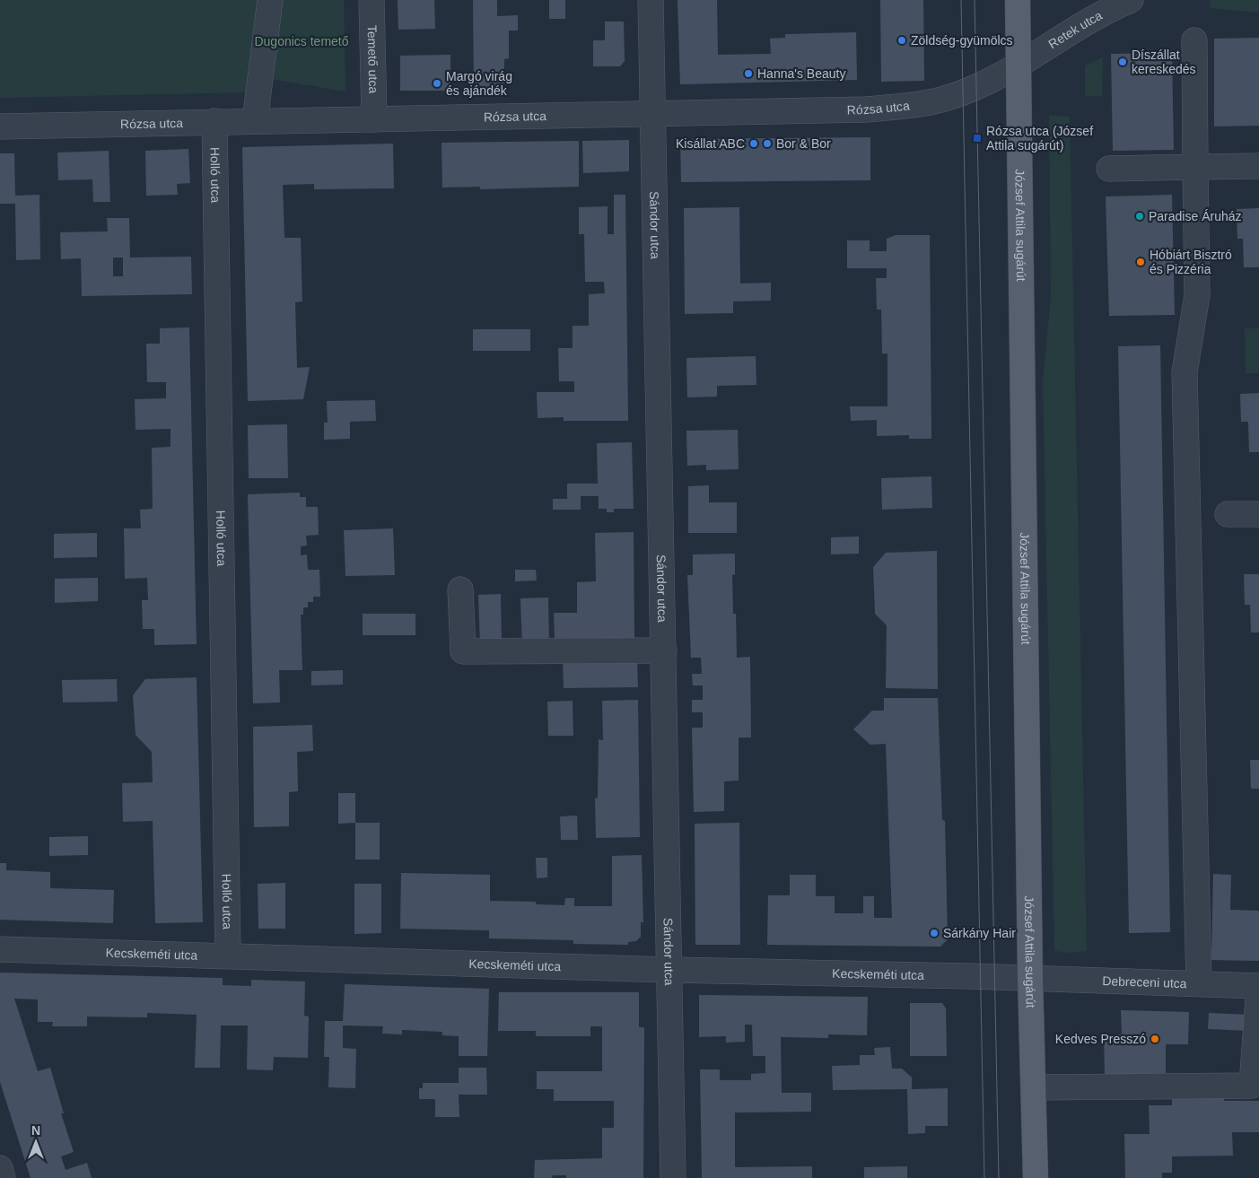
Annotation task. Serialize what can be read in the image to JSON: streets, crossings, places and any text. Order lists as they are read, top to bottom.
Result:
{
  "streets": {
    "main road": ["József Attila sugárút"],
    "street": [
      "Retek utca",
      "Temető utca",
      "Rózsa utca",
      "Holló utca",
      "Sándor utca",
      "Kecskeméti utca",
      "Debreceni utca"
    ]
  },
  "crossings": [
    ["Retek utca", "Rózsa utca"],
    ["Retek utca", "József Attila sugárút"],
    ["Temető utca", "Rózsa utca"],
    ["Rózsa utca", "Holló utca"],
    ["Rózsa utca", "Sándor utca"],
    ["Rózsa utca", "József Attila sugárút"],
    ["Holló utca", "Kecskeméti utca"],
    ["Sándor utca", "Kecskeméti utca"],
    ["József Attila sugárút", "Kecskeméti utca"],
    ["József Attila sugárút", "Debreceni utca"],
    ["Kecskeméti utca", "Debreceni utca"]
  ],
  "parks": ["Dugonics temető"],
  "places": {
    "other": [
      "Zöldség-gyümölcs",
      "Díszállat kereskedés",
      "Hanna's Beauty",
      "Margó virág és ajándék",
      "Kisállat ABC",
      "Bor & Bor",
      "Paradise Áruház",
      "Hóbiárt Bisztró és Pizzéria",
      "Sárkány Hair",
      "Kedves Presszó"
    ],
    "transit": ["Rózsa utca (József Attila sugárút)"]
  },
  "north": "top"
}
